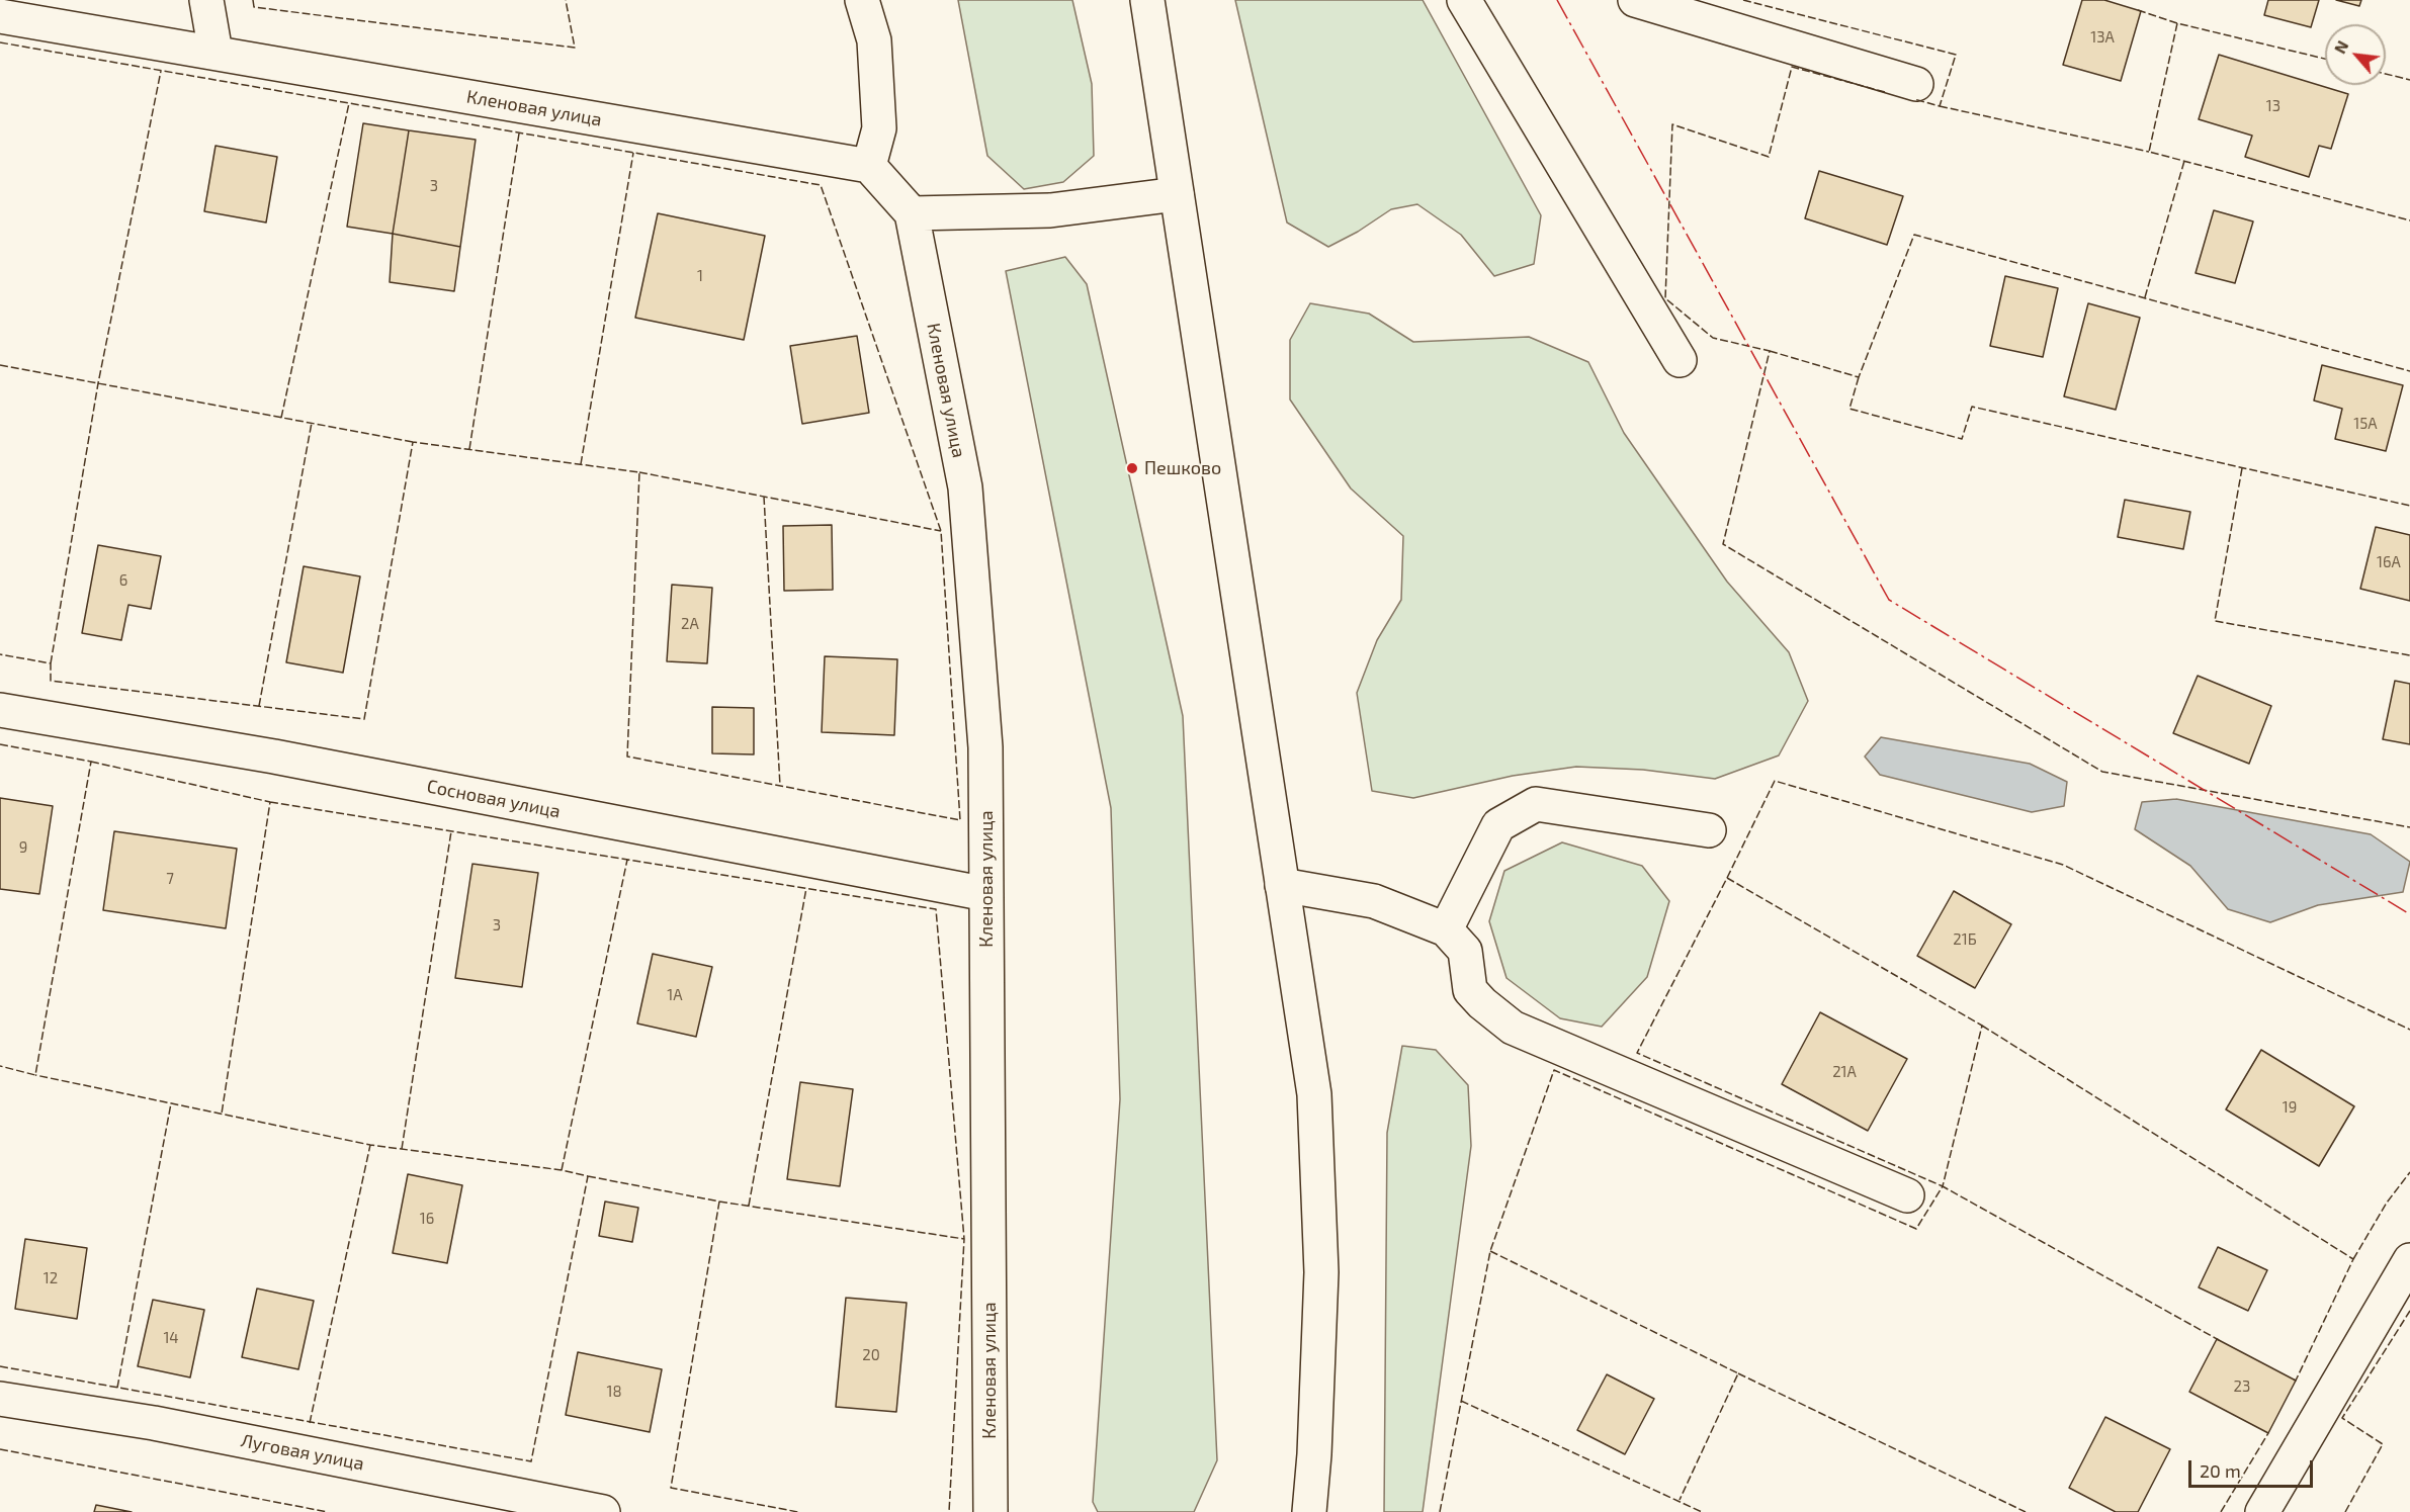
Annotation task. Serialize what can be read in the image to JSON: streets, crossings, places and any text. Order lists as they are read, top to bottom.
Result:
{
  "streets": {
    "main road": ["Кленовая улица", "Сосновая улица", "Луговая улица"]
  },
  "crossings": [
    ["Кленовая улица", "Сосновая улица"]
  ],
  "places": ["Пешково"],
  "house_numbers": [
    "13А",
    "13",
    "3",
    "1",
    "15А",
    "16А",
    "6",
    "2А",
    "9",
    "7",
    "3",
    "21Б",
    "1А",
    "21А",
    "19",
    "16",
    "12",
    "14",
    "20",
    "23",
    "18"
  ],
  "scale_bar": "20 m",
  "north": "top left"
}
